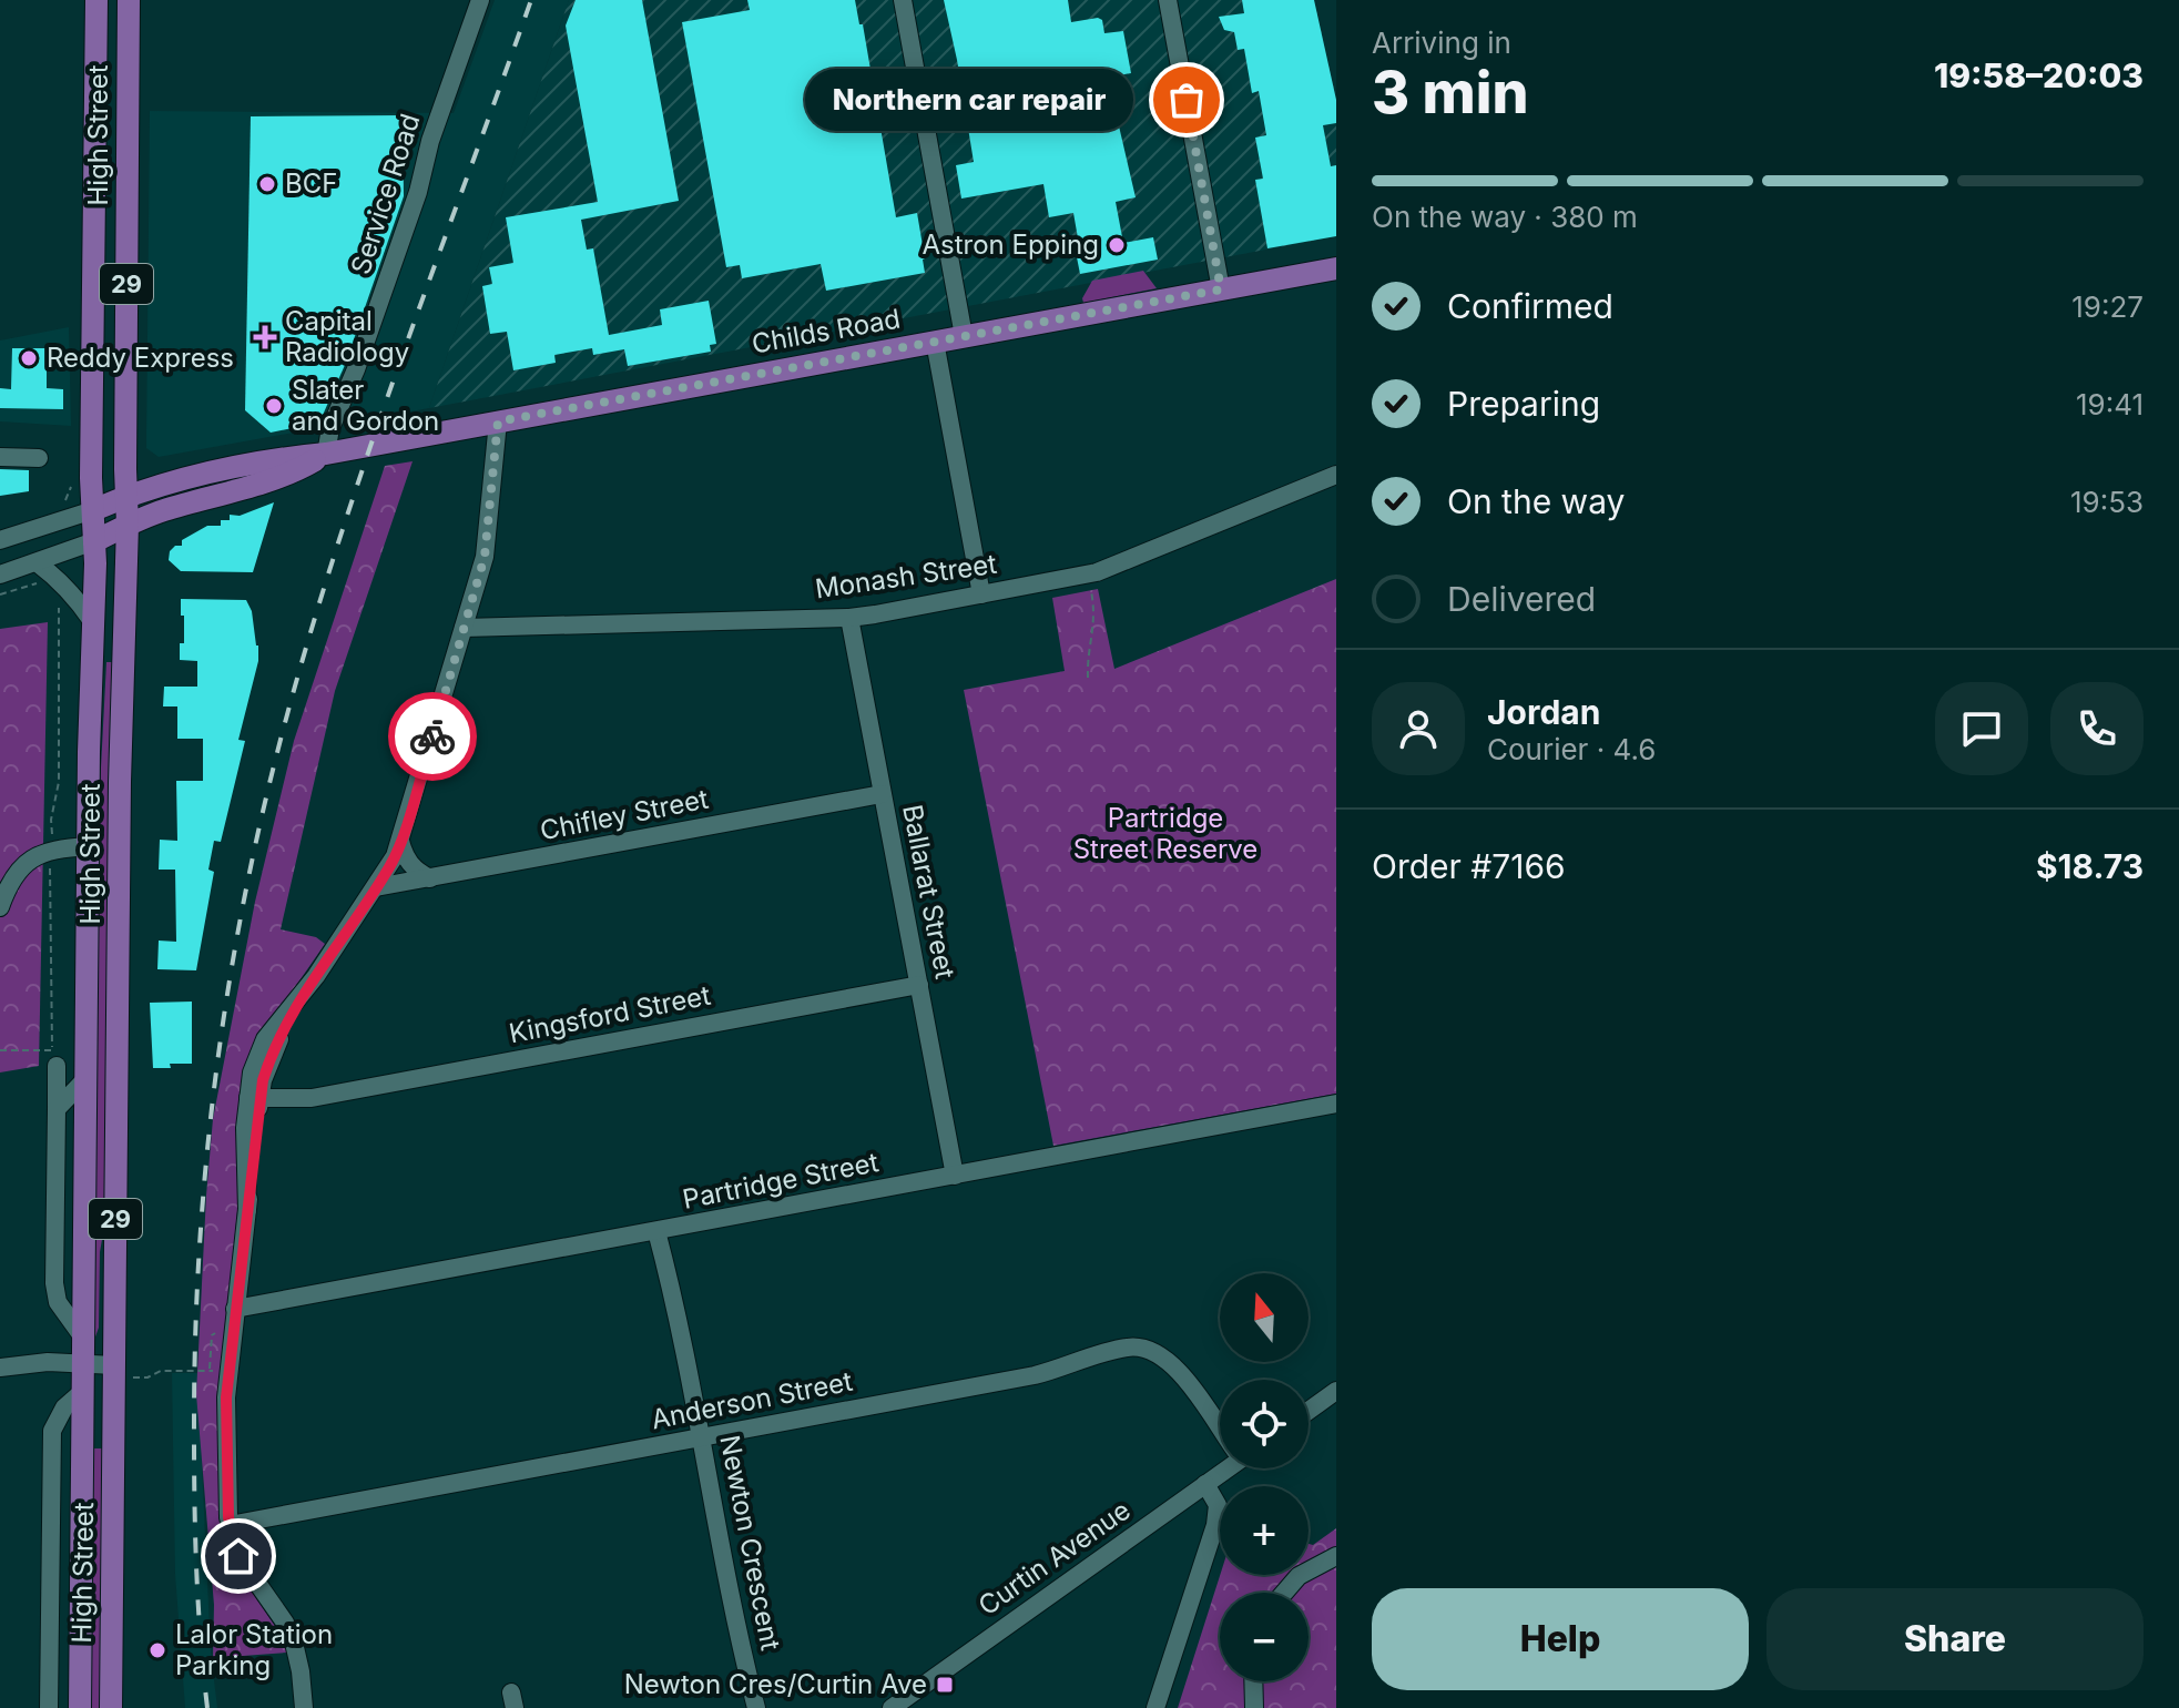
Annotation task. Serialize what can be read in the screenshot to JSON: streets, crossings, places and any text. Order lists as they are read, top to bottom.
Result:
{
  "streets": {
    "main road": ["High Street", "29", "Childs Road"],
    "street": [
      "Service Road",
      "Monash Street",
      "Chifley Street",
      "Ballarat Street",
      "Kingsford Street",
      "Partridge Street",
      "Anderson Street",
      "Newton Crescent",
      "Curtin Avenue"
    ]
  },
  "crossings": [
    ["High Street", "Childs Road"],
    ["Service Road", "Childs Road"],
    ["Monash Street", "Ballarat Street"],
    ["Chifley Street", "Ballarat Street"],
    ["Ballarat Street", "Kingsford Street"],
    ["Ballarat Street", "Partridge Street"],
    ["Partridge Street", "Newton Crescent"],
    ["Anderson Street", "Newton Crescent"]
  ],
  "parks": ["Partridge Street Reserve"],
  "places": {
    "other": [
      "Northern car repair",
      "BCF",
      "Astron Epping",
      "Reddy Express",
      "Slater and Gordon",
      "Lalor Station Parking"
    ],
    "health": ["Capital Radiology"],
    "transit": ["Newton Cres/Curtin Ave"]
  },
  "north": "top",
  "page": {
    "heading": ["3 min", "Arriving in", "19:58–20:03"],
    "panel": [
      "Jordan",
      "Courier · 4.6",
      "Order #7166",
      "$18.73"
    ],
    "bubble": "Northern car repair",
    "bar": "On the way · 380 m",
    "list": [
      ["Confirmed", "19:27"],
      ["Preparing", "19:41"],
      ["On the way", "19:53"],
      "Delivered"
    ],
    "map_buttons": ["+", "−"],
    "buttons": ["Help", "Share"]
  }
}
